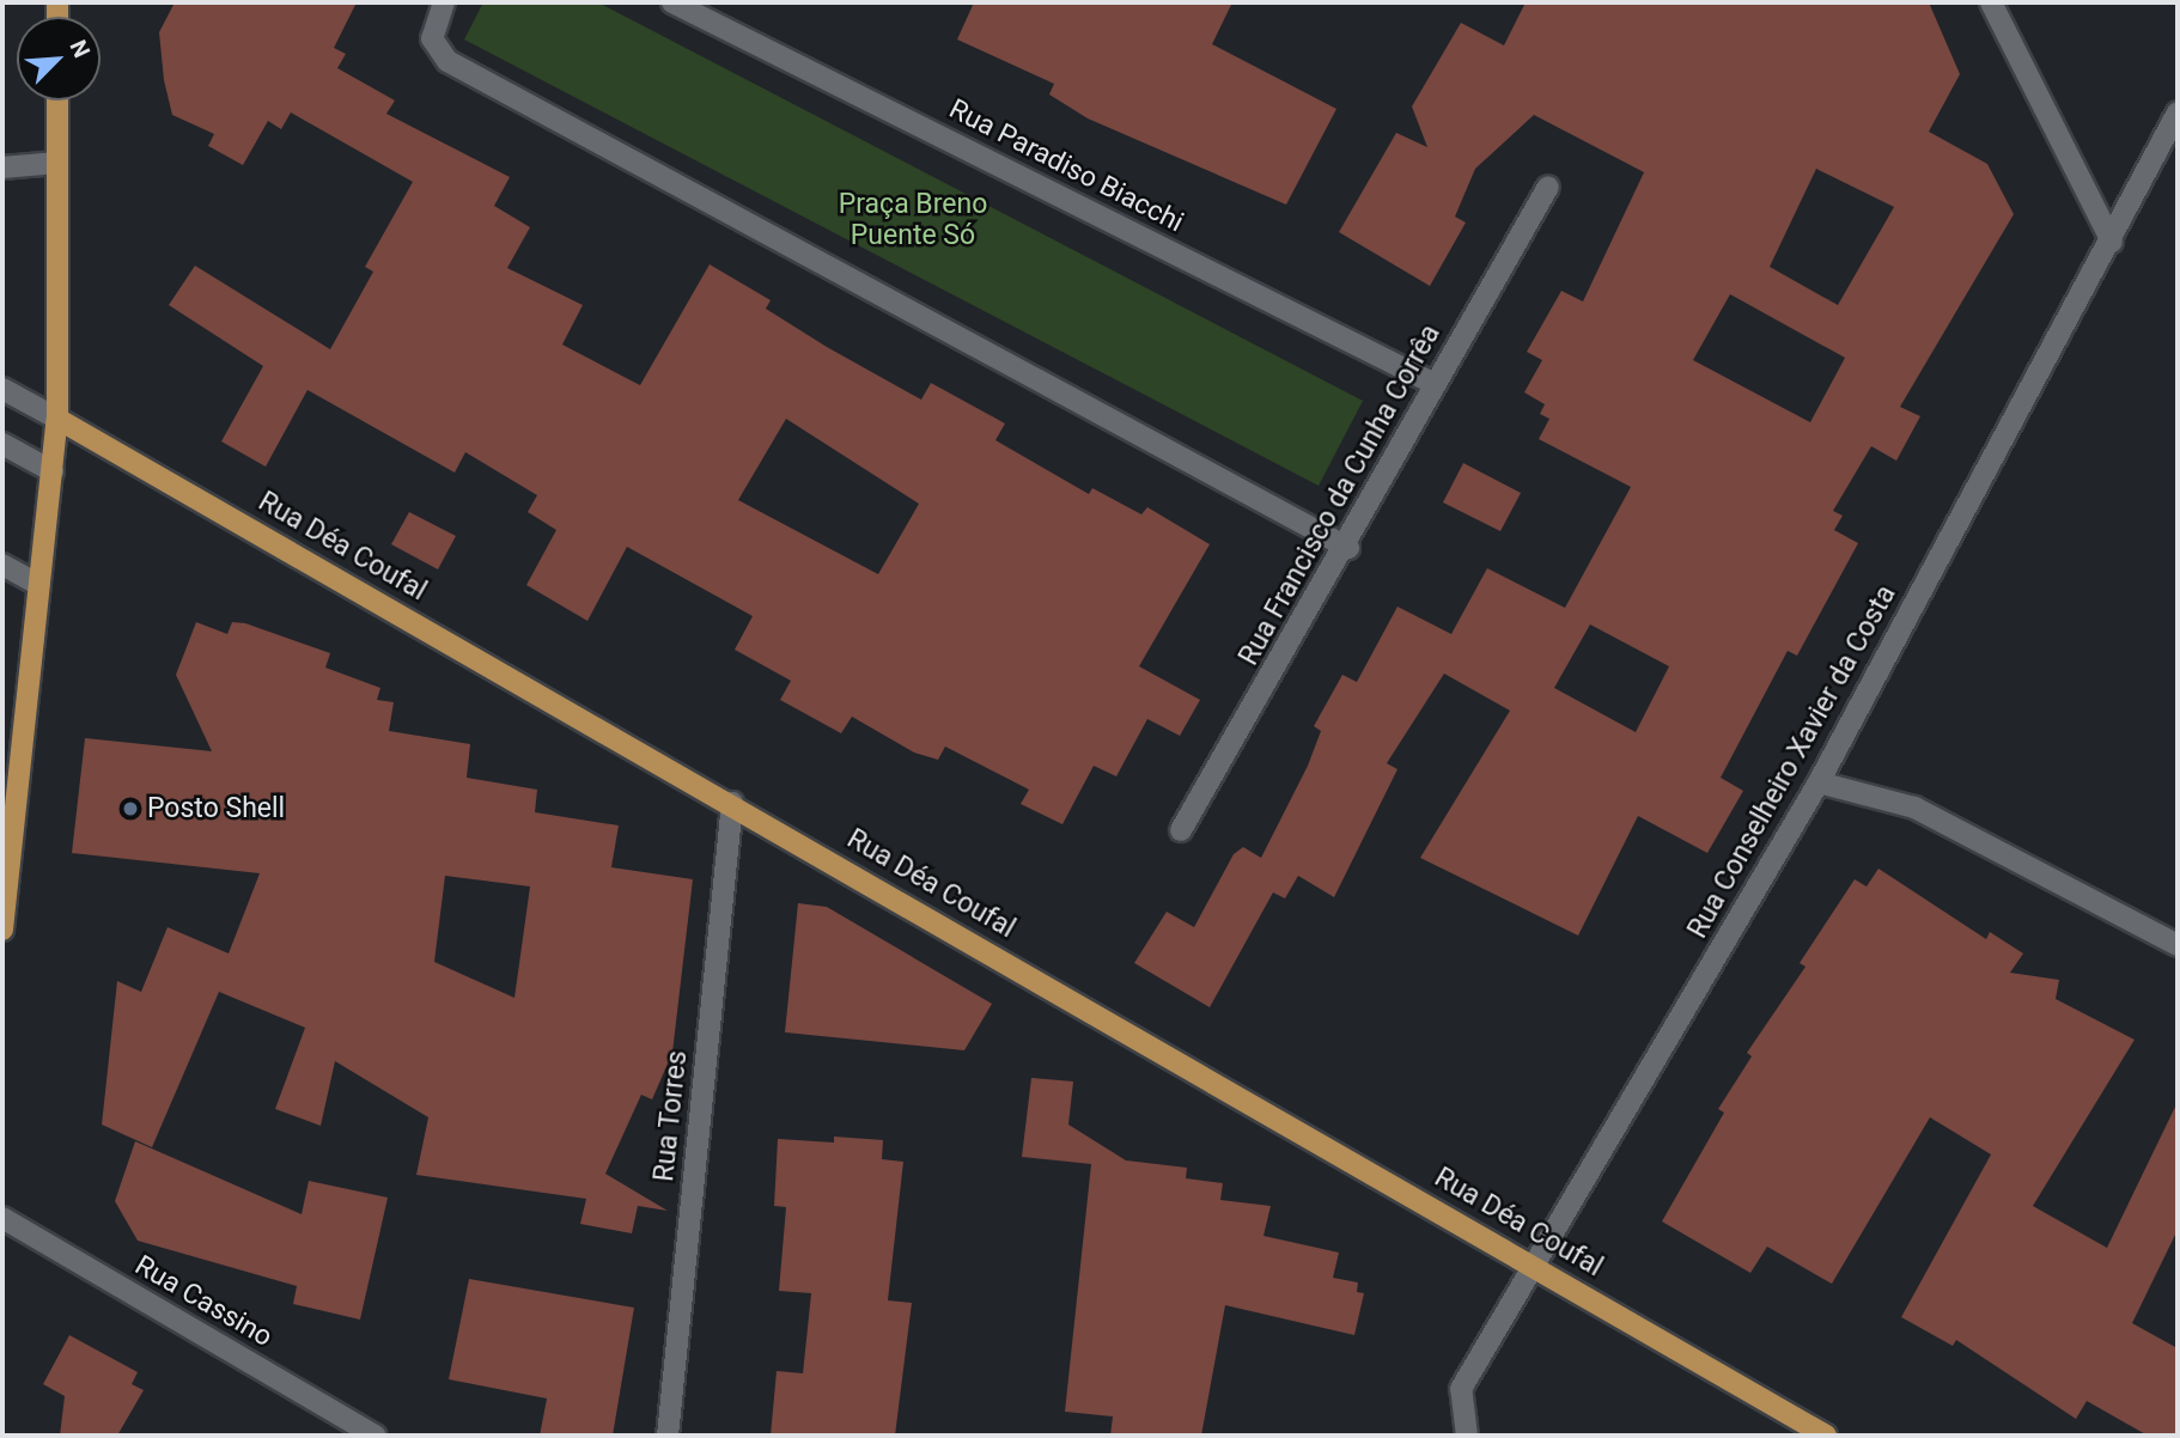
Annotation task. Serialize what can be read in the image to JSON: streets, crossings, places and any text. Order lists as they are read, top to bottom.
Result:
{
  "streets": {
    "main road": ["Rua Déa Coufal"],
    "street": [
      "Rua Paradiso Biacchi",
      "Rua Francisco da Cunha Corrêa",
      "Rua Conselheiro Xavier da Costa",
      "Rua Torres",
      "Rua Cassino"
    ]
  },
  "crossings": [
    ["Rua Paradiso Biacchi", "Rua Francisco da Cunha Corrêa"],
    ["Rua Déa Coufal", "Rua Conselheiro Xavier da Costa"],
    ["Rua Déa Coufal", "Rua Torres"]
  ],
  "parks": ["Praça Breno Puente Só"],
  "places": ["Posto Shell"],
  "north": "top right"
}
